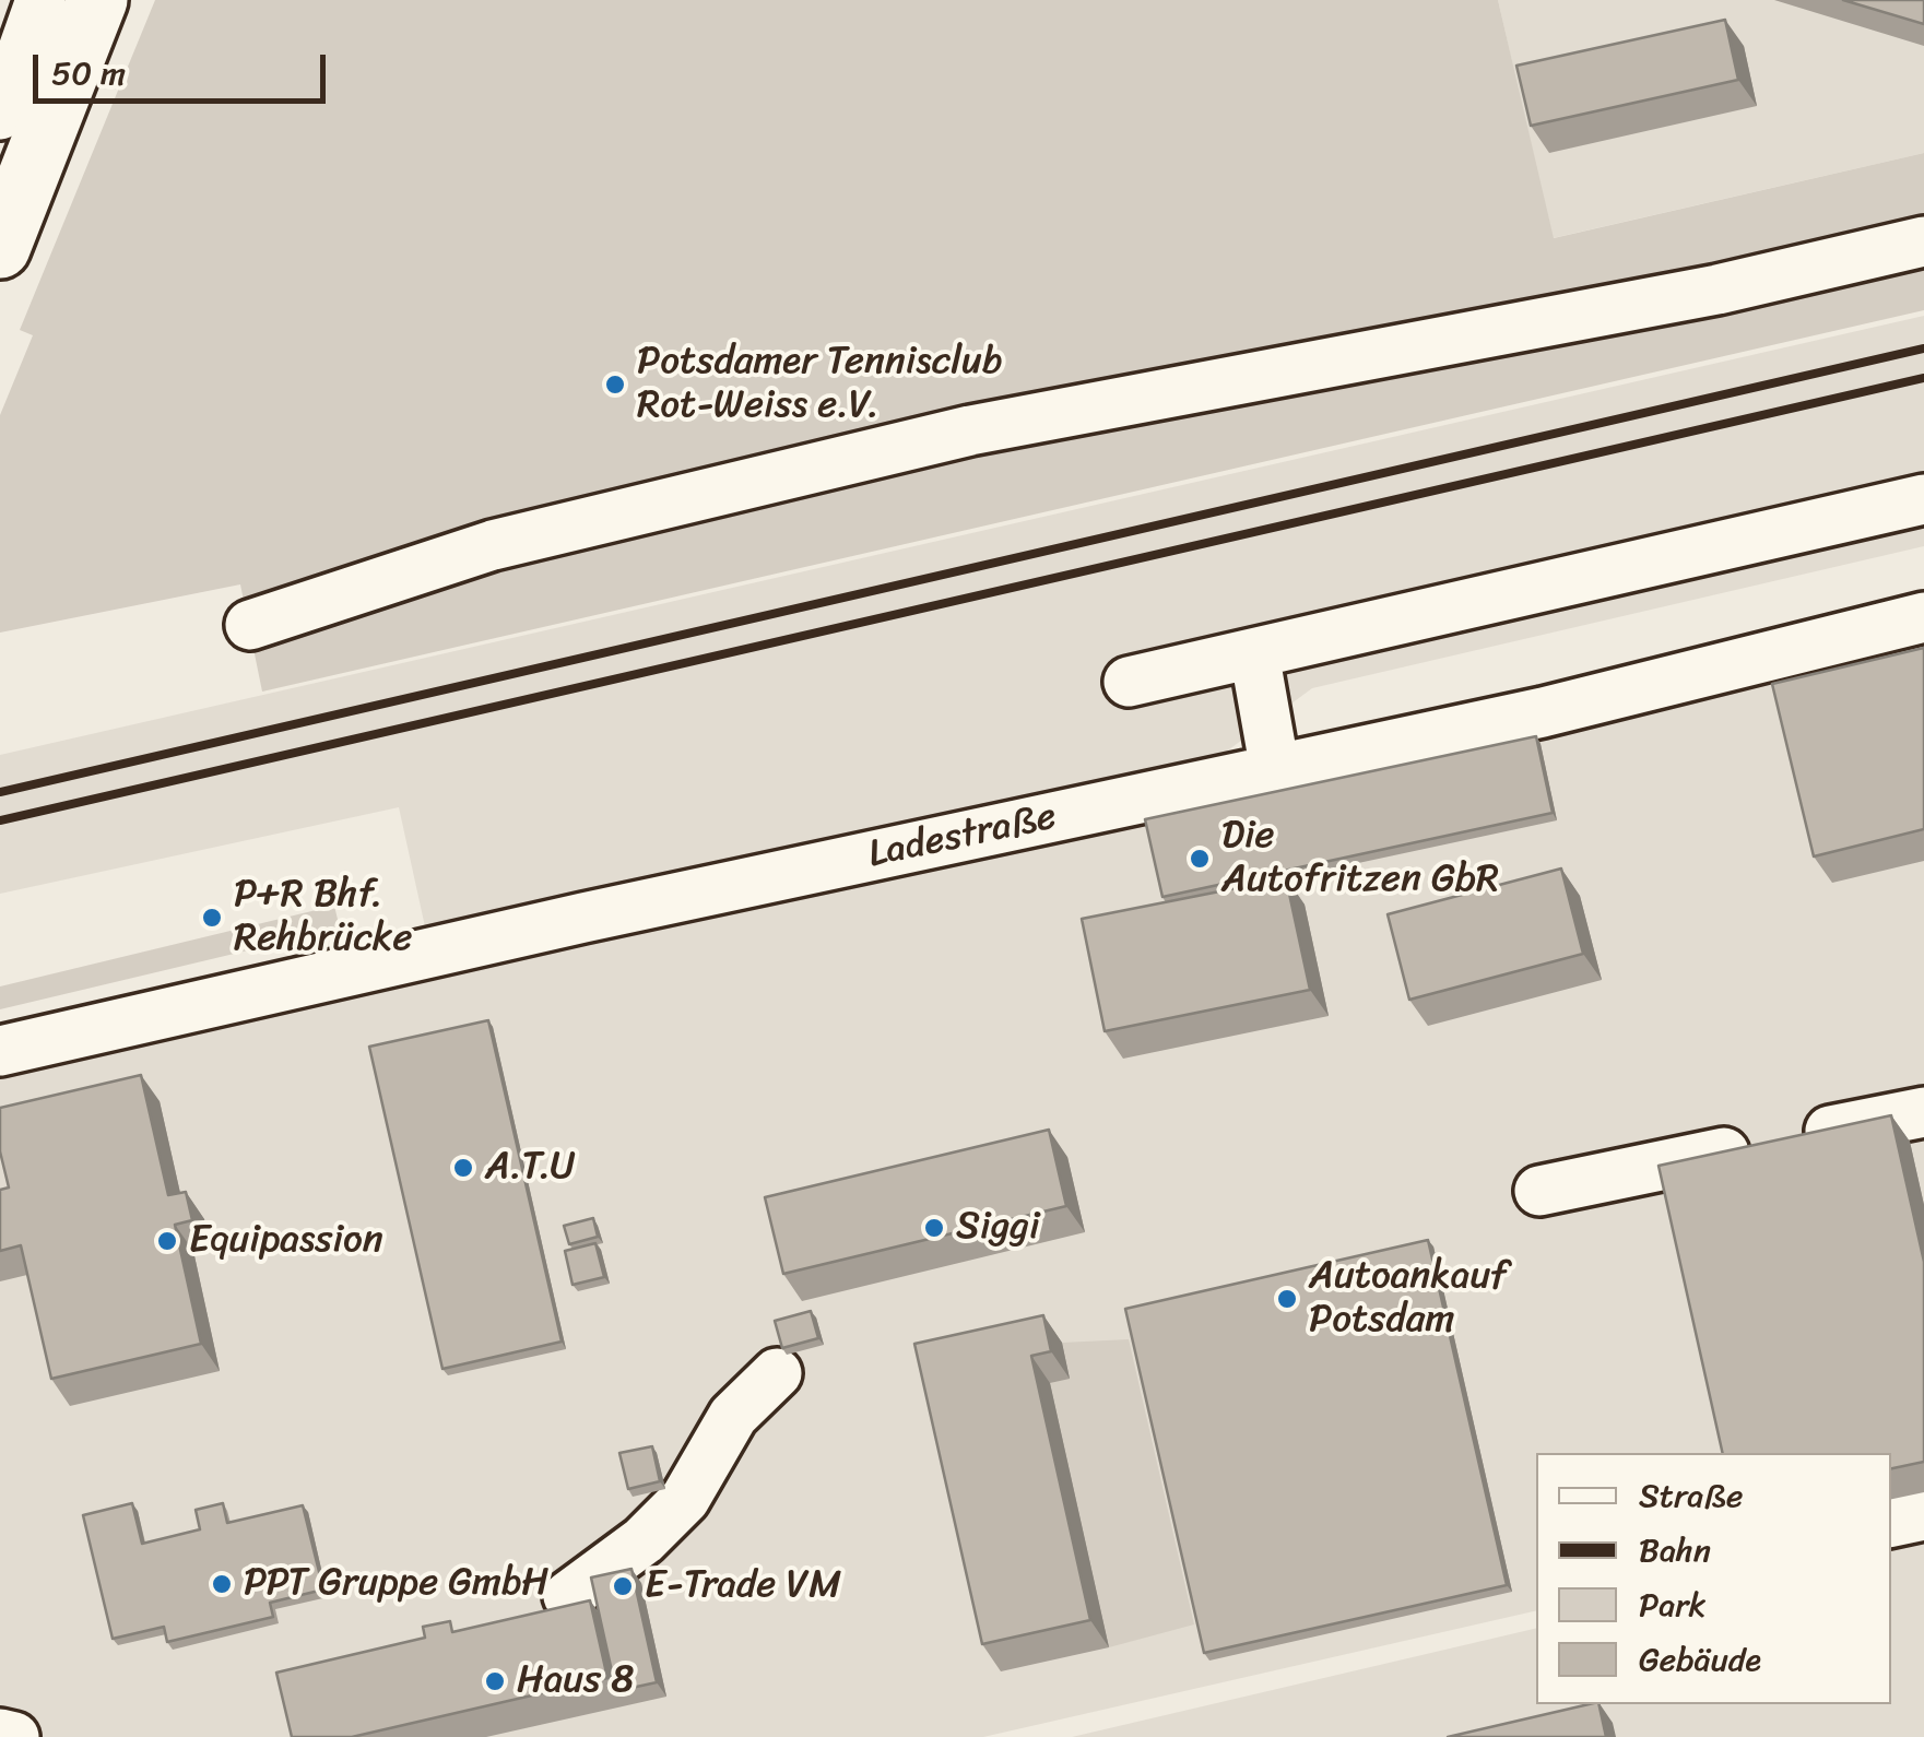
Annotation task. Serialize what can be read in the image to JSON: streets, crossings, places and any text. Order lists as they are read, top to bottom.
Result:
{
  "streets": {
    "street": ["Ladestraße"]
  },
  "places": [
    "Potsdamer Tennisclub Rot-Weiss e.V.",
    "Die Autofritzen GbR",
    "P+R Bhf. Rehbrücke",
    "A.T.U",
    "Siggi",
    "Equipassion",
    "Autoankauf Potsdam",
    "PPT Gruppe GmbH",
    "E-Trade VM",
    "Haus 8"
  ],
  "legend": [
    "Straße",
    "Bahn",
    "Park",
    "Gebäude"
  ],
  "scale_bar": "50 m"
}
